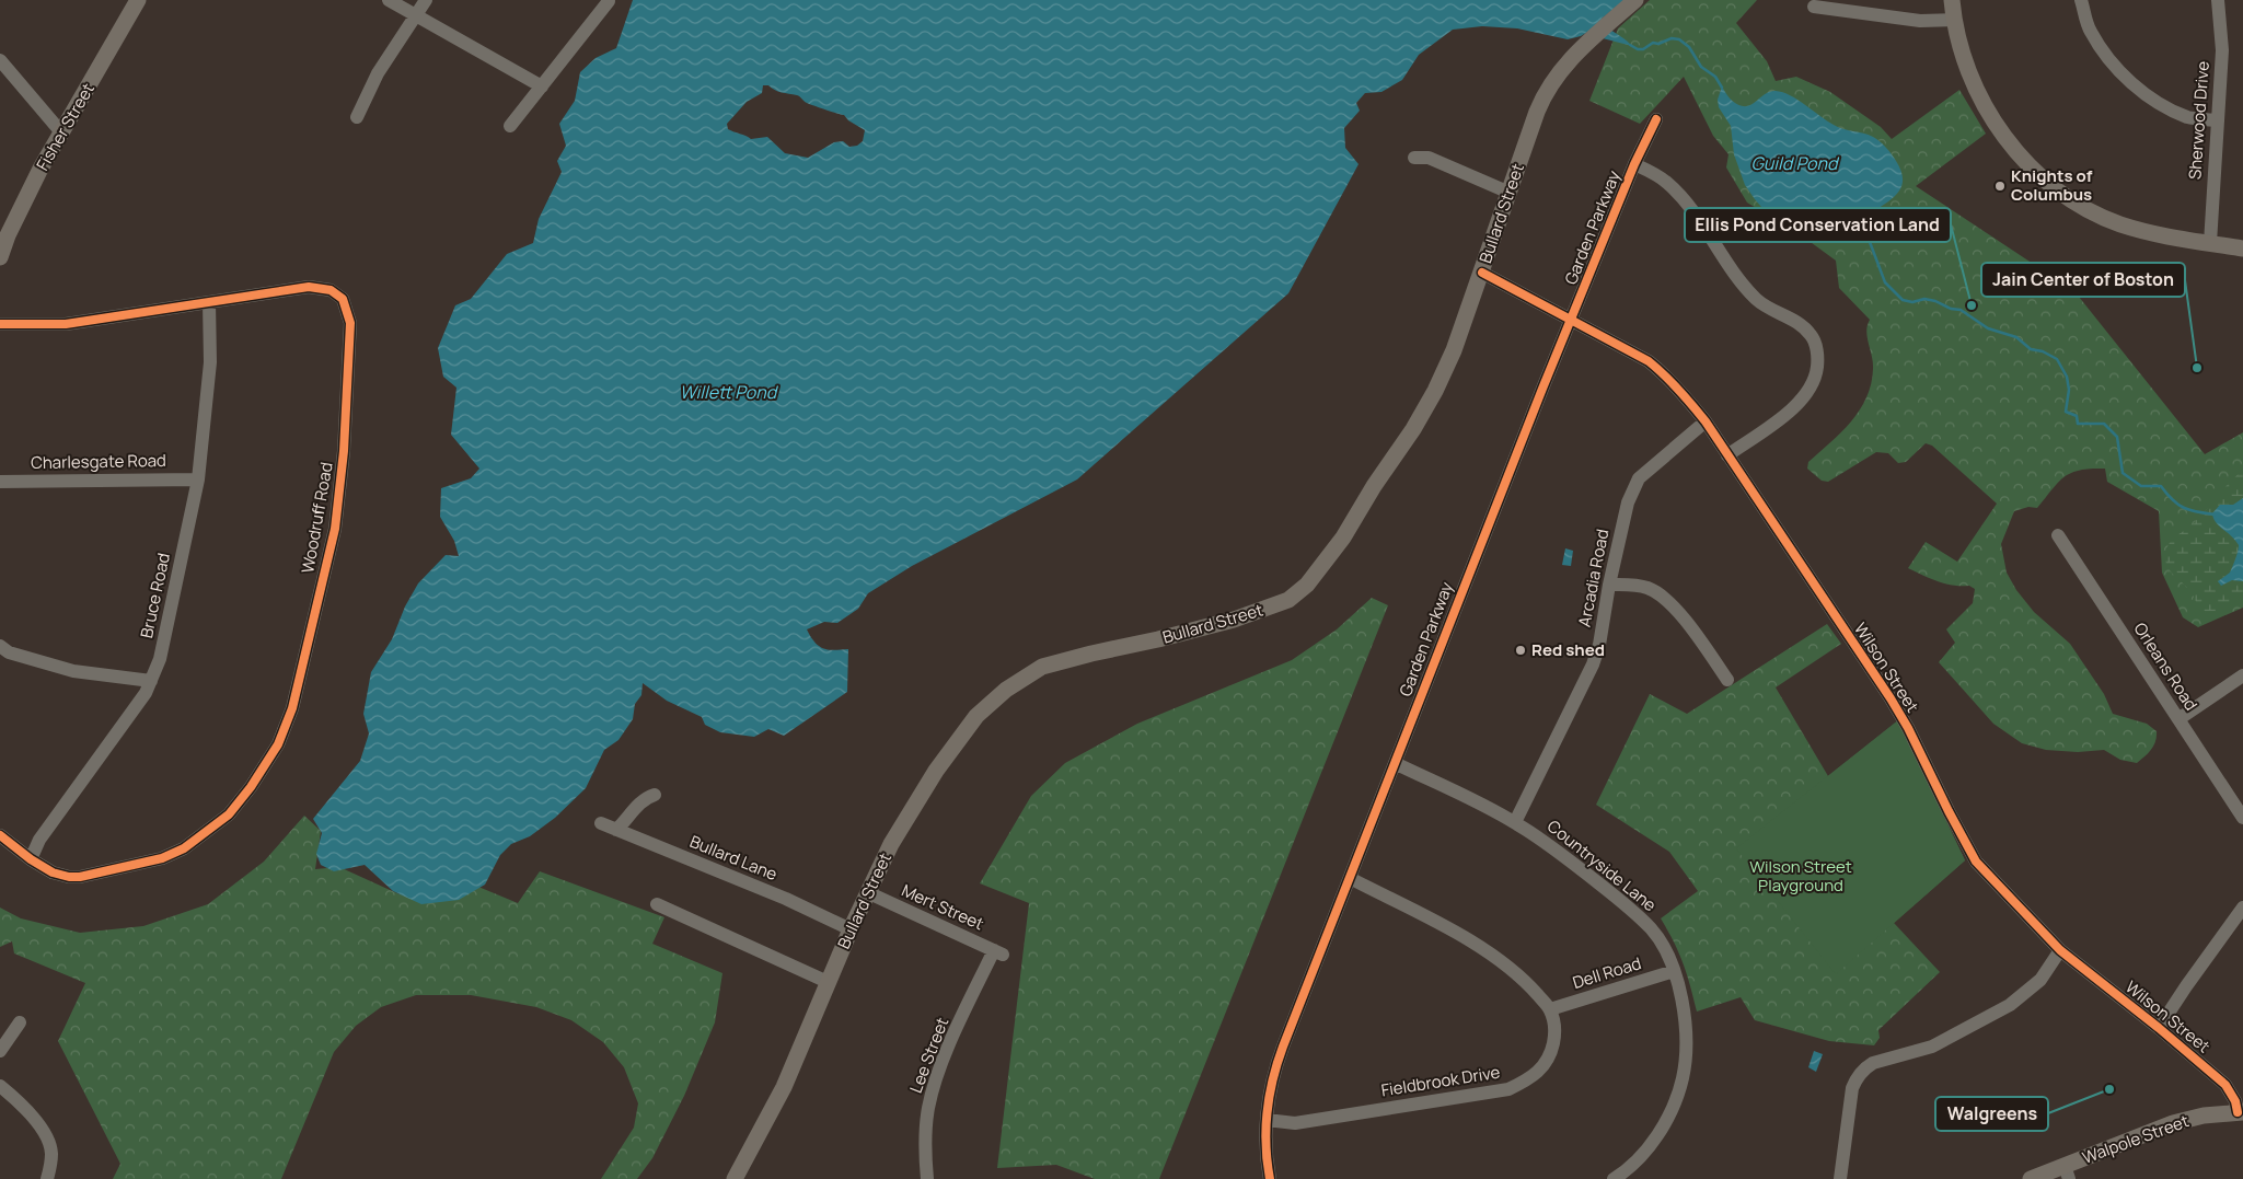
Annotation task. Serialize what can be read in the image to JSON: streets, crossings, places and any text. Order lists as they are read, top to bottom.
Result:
{
  "streets": {
    "main road": ["Fisher Street", "Bullard Street", "Walpole Street"],
    "street": [
      "Sherwood Drive",
      "Garden Parkway",
      "Charlesgate Road",
      "Woodruff Road",
      "Arcadia Road",
      "Bruce Road",
      "Orleans Road",
      "Wilson Street",
      "Bullard Lane",
      "Countryside Lane",
      "Mert Street",
      "Dell Road",
      "Lee Street",
      "Fieldbrook Drive"
    ]
  },
  "crossings": [
    ["Bullard Street", "Wilson Street"],
    ["Bullard Street", "Bullard Lane"],
    ["Bullard Street", "Mert Street"],
    ["Garden Parkway", "Wilson Street"],
    ["Garden Parkway", "Countryside Lane"],
    ["Garden Parkway", "Fieldbrook Drive"],
    ["Charlesgate Road", "Bruce Road"],
    ["Woodruff Road", "Bruce Road"],
    ["Arcadia Road", "Wilson Street"],
    ["Arcadia Road", "Countryside Lane"],
    ["Wilson Street", "Walpole Street"],
    ["Countryside Lane", "Dell Road"],
    ["Mert Street", "Lee Street"],
    ["Dell Road", "Fieldbrook Drive"]
  ],
  "water": ["Guild Pond", "Willett Pond"],
  "parks": ["Wilson Street Playground"],
  "places": [
    "Knights of Columbus",
    "Ellis Pond Conservation Land",
    "Jain Center of Boston",
    "Red shed",
    "Walgreens"
  ]
}
